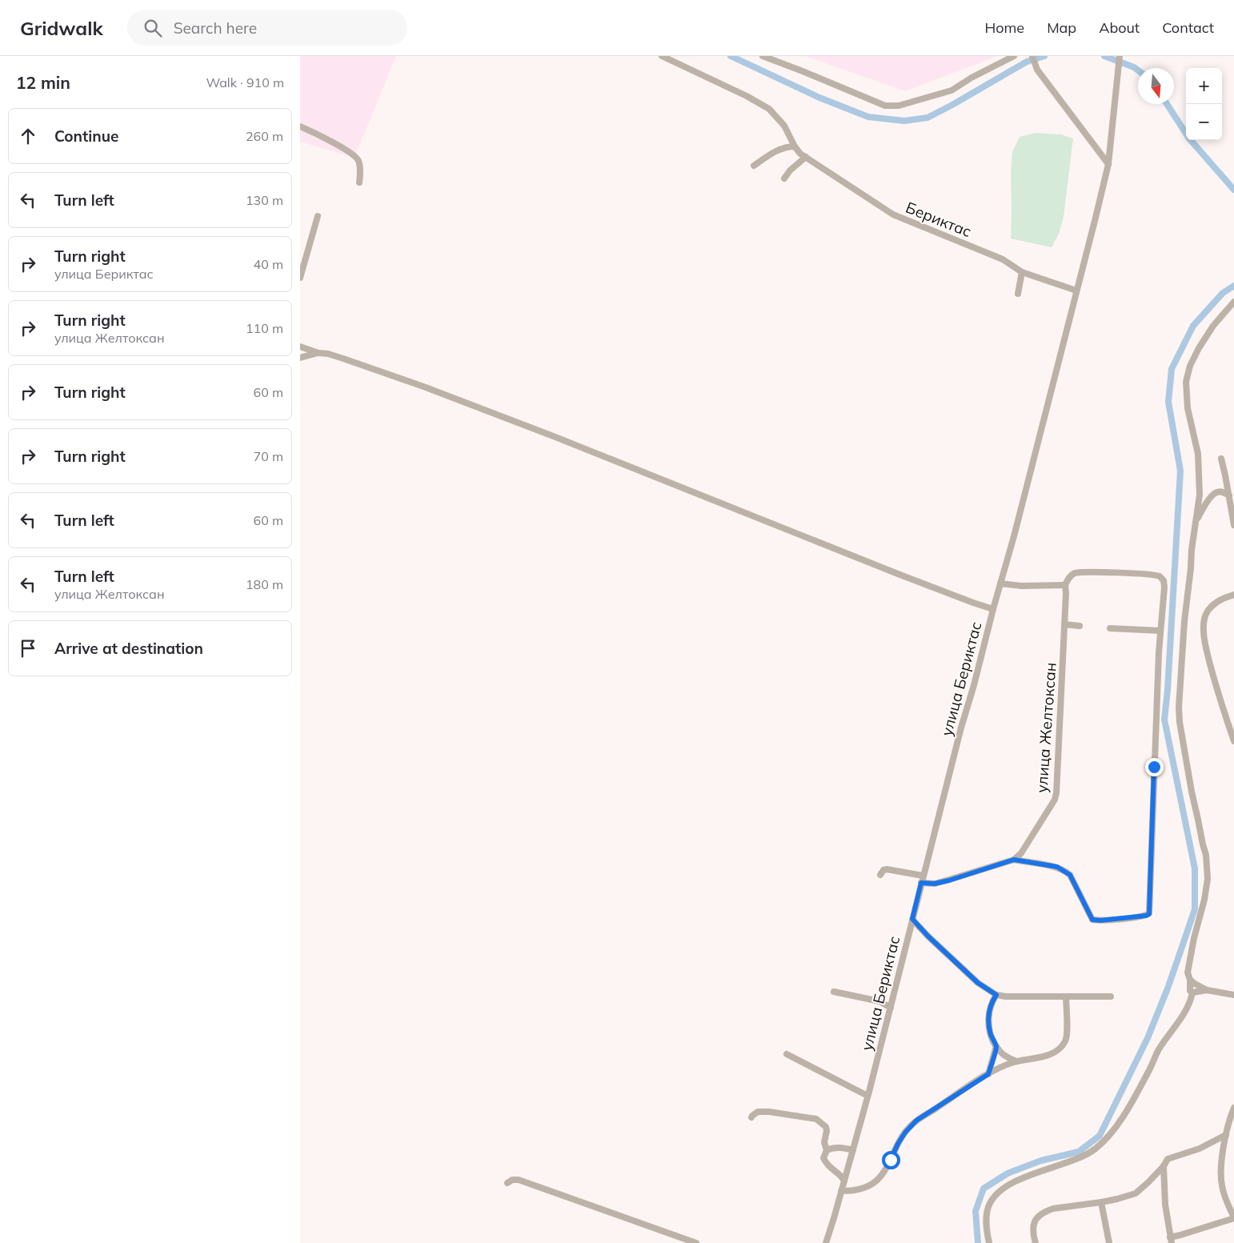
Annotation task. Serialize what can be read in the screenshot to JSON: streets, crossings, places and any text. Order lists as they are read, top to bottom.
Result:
{
  "streets": {
    "street": ["Бериктас", "улица Бериктас", "улица Желтоксан"]
  },
  "crossings": [
    ["Бериктас", "улица Бериктас"]
  ],
  "north": "bottom",
  "page": {
    "header": "Gridwalk",
    "search": "Search here",
    "nav": [
      "Home",
      "Map",
      "About",
      "Contact"
    ],
    "heading": ["12 min", "Walk · 910 m"],
    "map_buttons": ["+", "−"],
    "list": [
      ["Continue", "260 m"],
      ["Turn left", "130 m"],
      ["Turn right", "улица Бериктас", "40 m"],
      ["Turn right", "улица Желтоксан", "110 m"],
      ["Turn right", "60 m"],
      ["Turn right", "70 m"],
      ["Turn left", "60 m"],
      ["Turn left", "улица Желтоксан", "180 m"],
      "Arrive at destination"
    ]
  }
}
